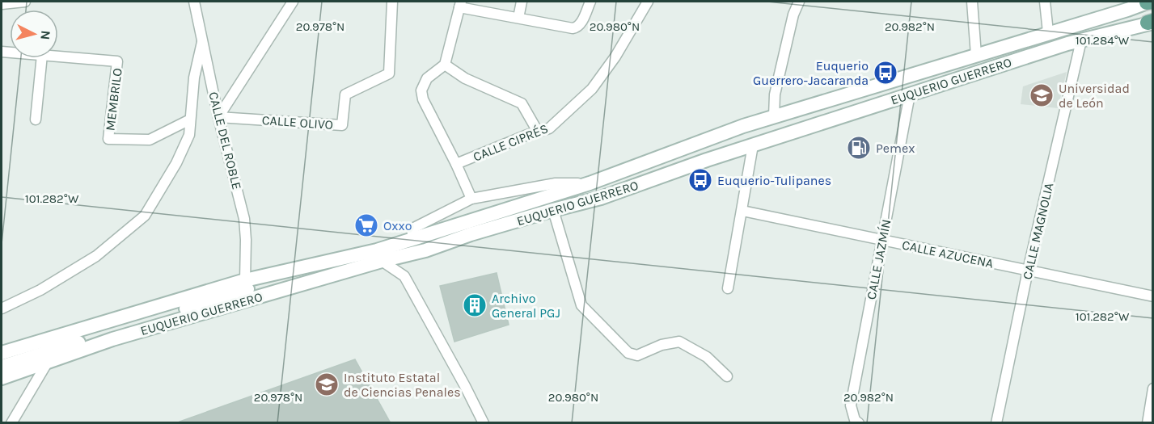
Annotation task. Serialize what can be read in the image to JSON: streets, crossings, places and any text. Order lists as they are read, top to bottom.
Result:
{
  "streets": {
    "main road": ["EUQUERIO GUERRERO"],
    "street": [
      "MEMBRILO",
      "CALLE OLIVO",
      "CALLE DEL ROBLE",
      "CALLE CIPRÉS",
      "CALLE MAGNOLIA",
      "CALLE AZUCENA",
      "CALLE JAZMÍN"
    ]
  },
  "crossings": [
    ["EUQUERIO GUERRERO", "CALLE DEL ROBLE"],
    ["EUQUERIO GUERRERO", "CALLE MAGNOLIA"],
    ["EUQUERIO GUERRERO", "CALLE JAZMÍN"],
    ["CALLE OLIVO", "CALLE DEL ROBLE"],
    ["CALLE MAGNOLIA", "CALLE AZUCENA"],
    ["CALLE AZUCENA", "CALLE JAZMÍN"]
  ],
  "places": {
    "bus stop": ["Euquerio Guerrero-Jacaranda", "Euquerio-Tulipanes"],
    "school or university": ["Universidad de León", "Instituto Estatal de Ciencias Penales"],
    "fuel station": ["Pemex"],
    "supermarket": ["Oxxo"],
    "building": ["Archivo General PGJ"]
  },
  "north": "right",
  "coordinates": [
    "20.978°N",
    "20.980°N",
    "20.982°N",
    "101.284°W",
    "101.282°W"
  ]
}
